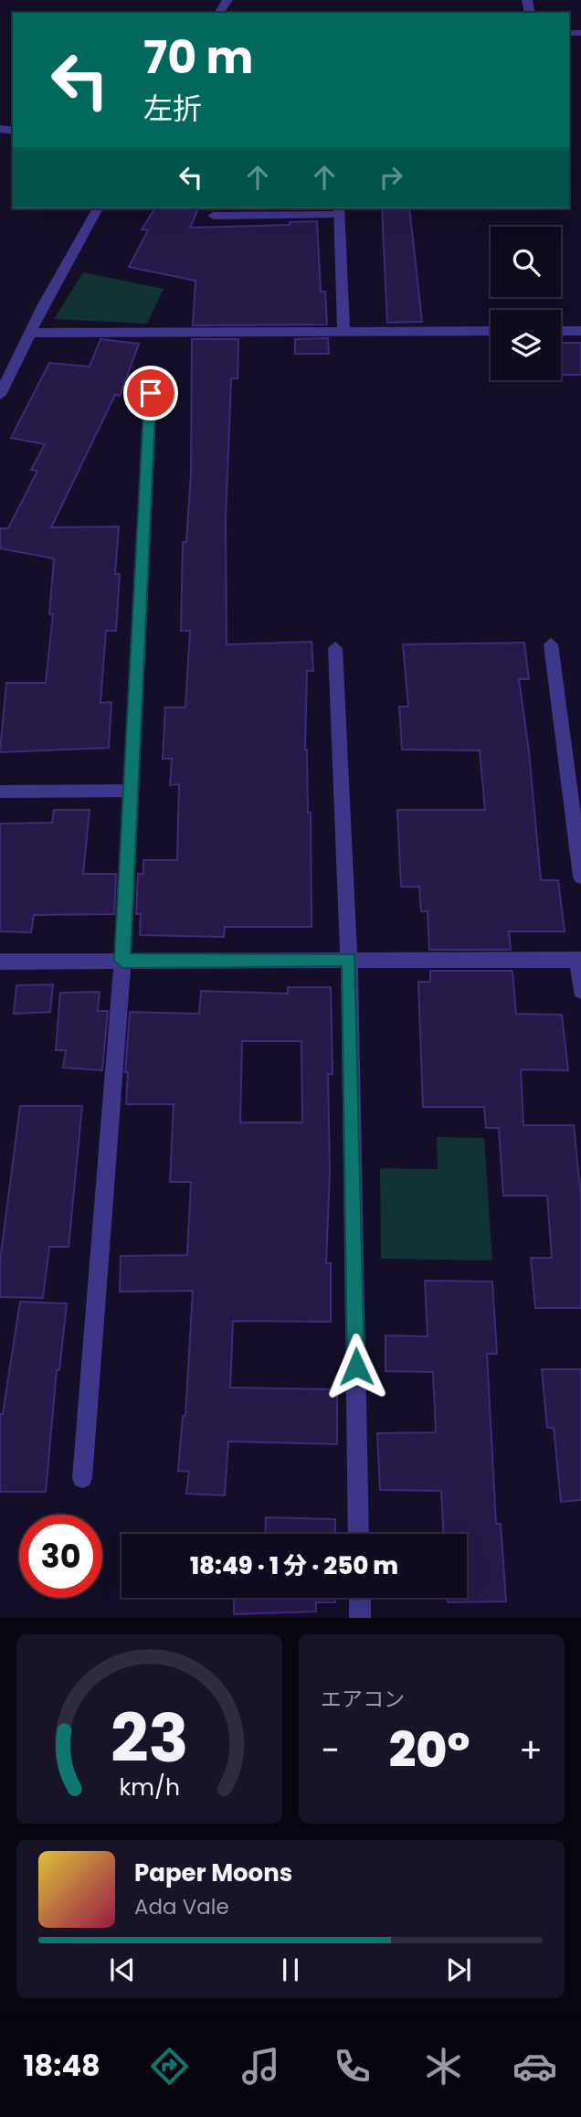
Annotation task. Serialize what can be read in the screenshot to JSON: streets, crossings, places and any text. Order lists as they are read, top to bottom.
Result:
{
  "page": {
    "turn": ["70 m", "左折"],
    "limit": "30",
    "trip": "18:49 · 1 分 · 250 m",
    "tile": "エアコン",
    "heat": ["−", "20°", "+"],
    "song": ["Paper Moons", "Ada Vale"],
    "tabs": "18:48",
    "gauge": ["23", "km/h"]
  }
}
